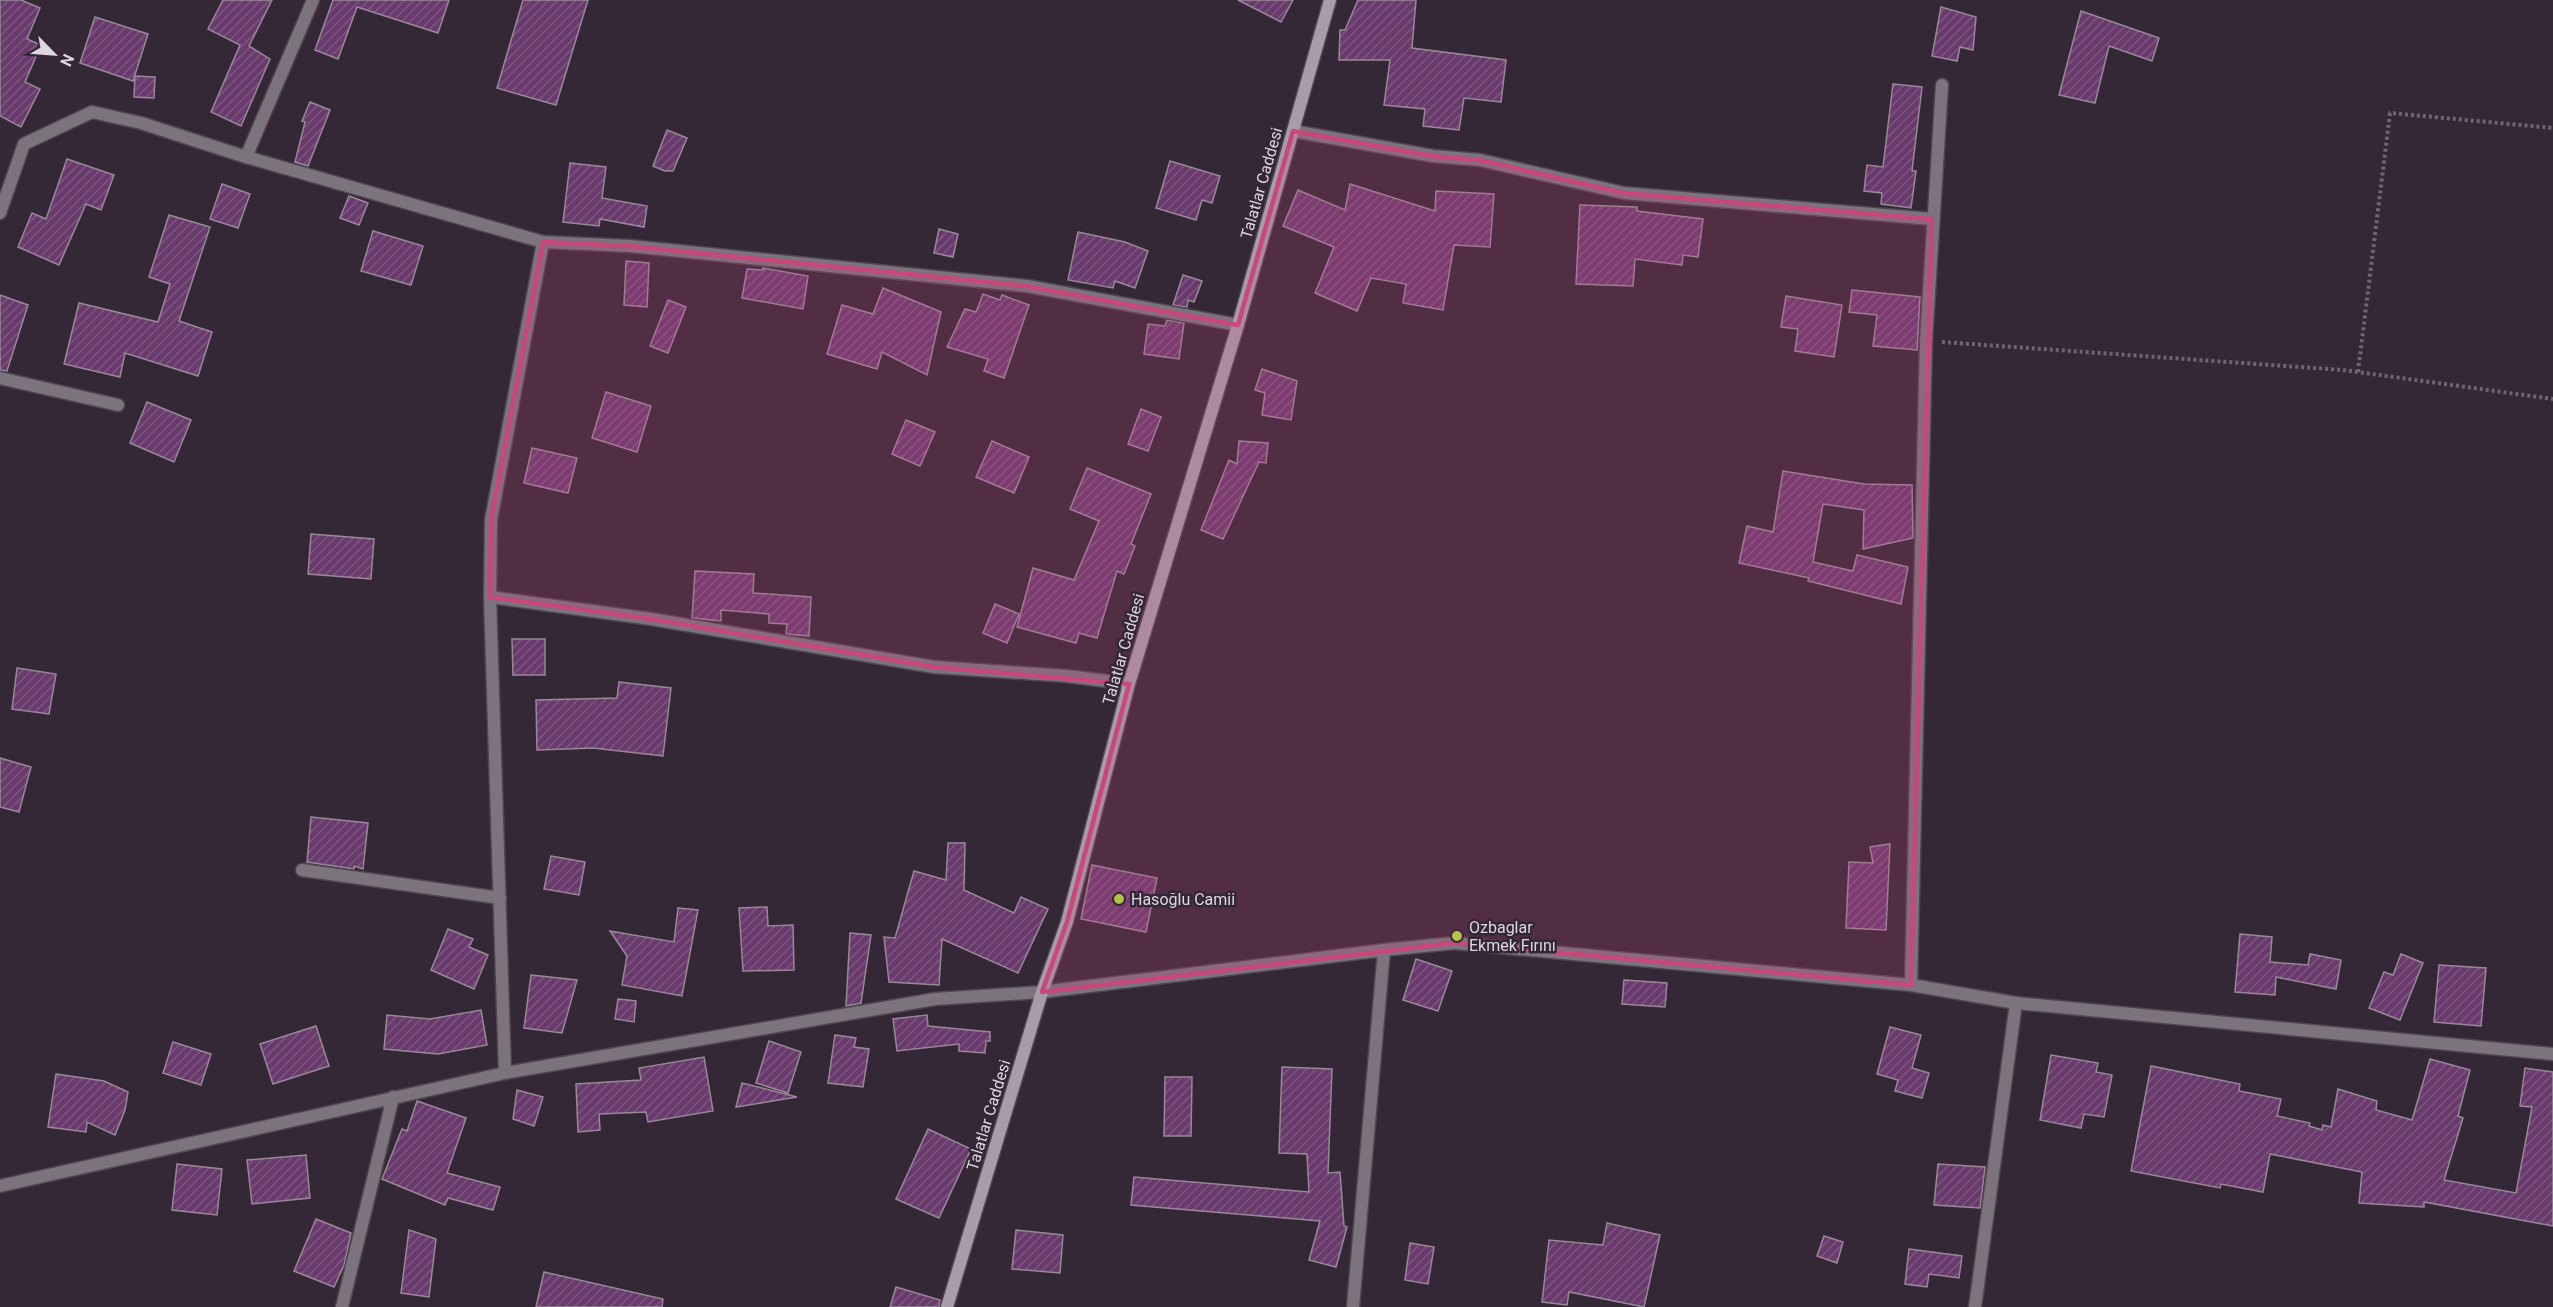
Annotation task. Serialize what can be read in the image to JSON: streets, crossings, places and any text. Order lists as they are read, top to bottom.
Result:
{
  "streets": {
    "street": ["Talatlar Caddesi"]
  },
  "places": ["Hasoğlu Camii", "Ozbaglar Ekmek Fırını"],
  "north": "bottom right"
}
